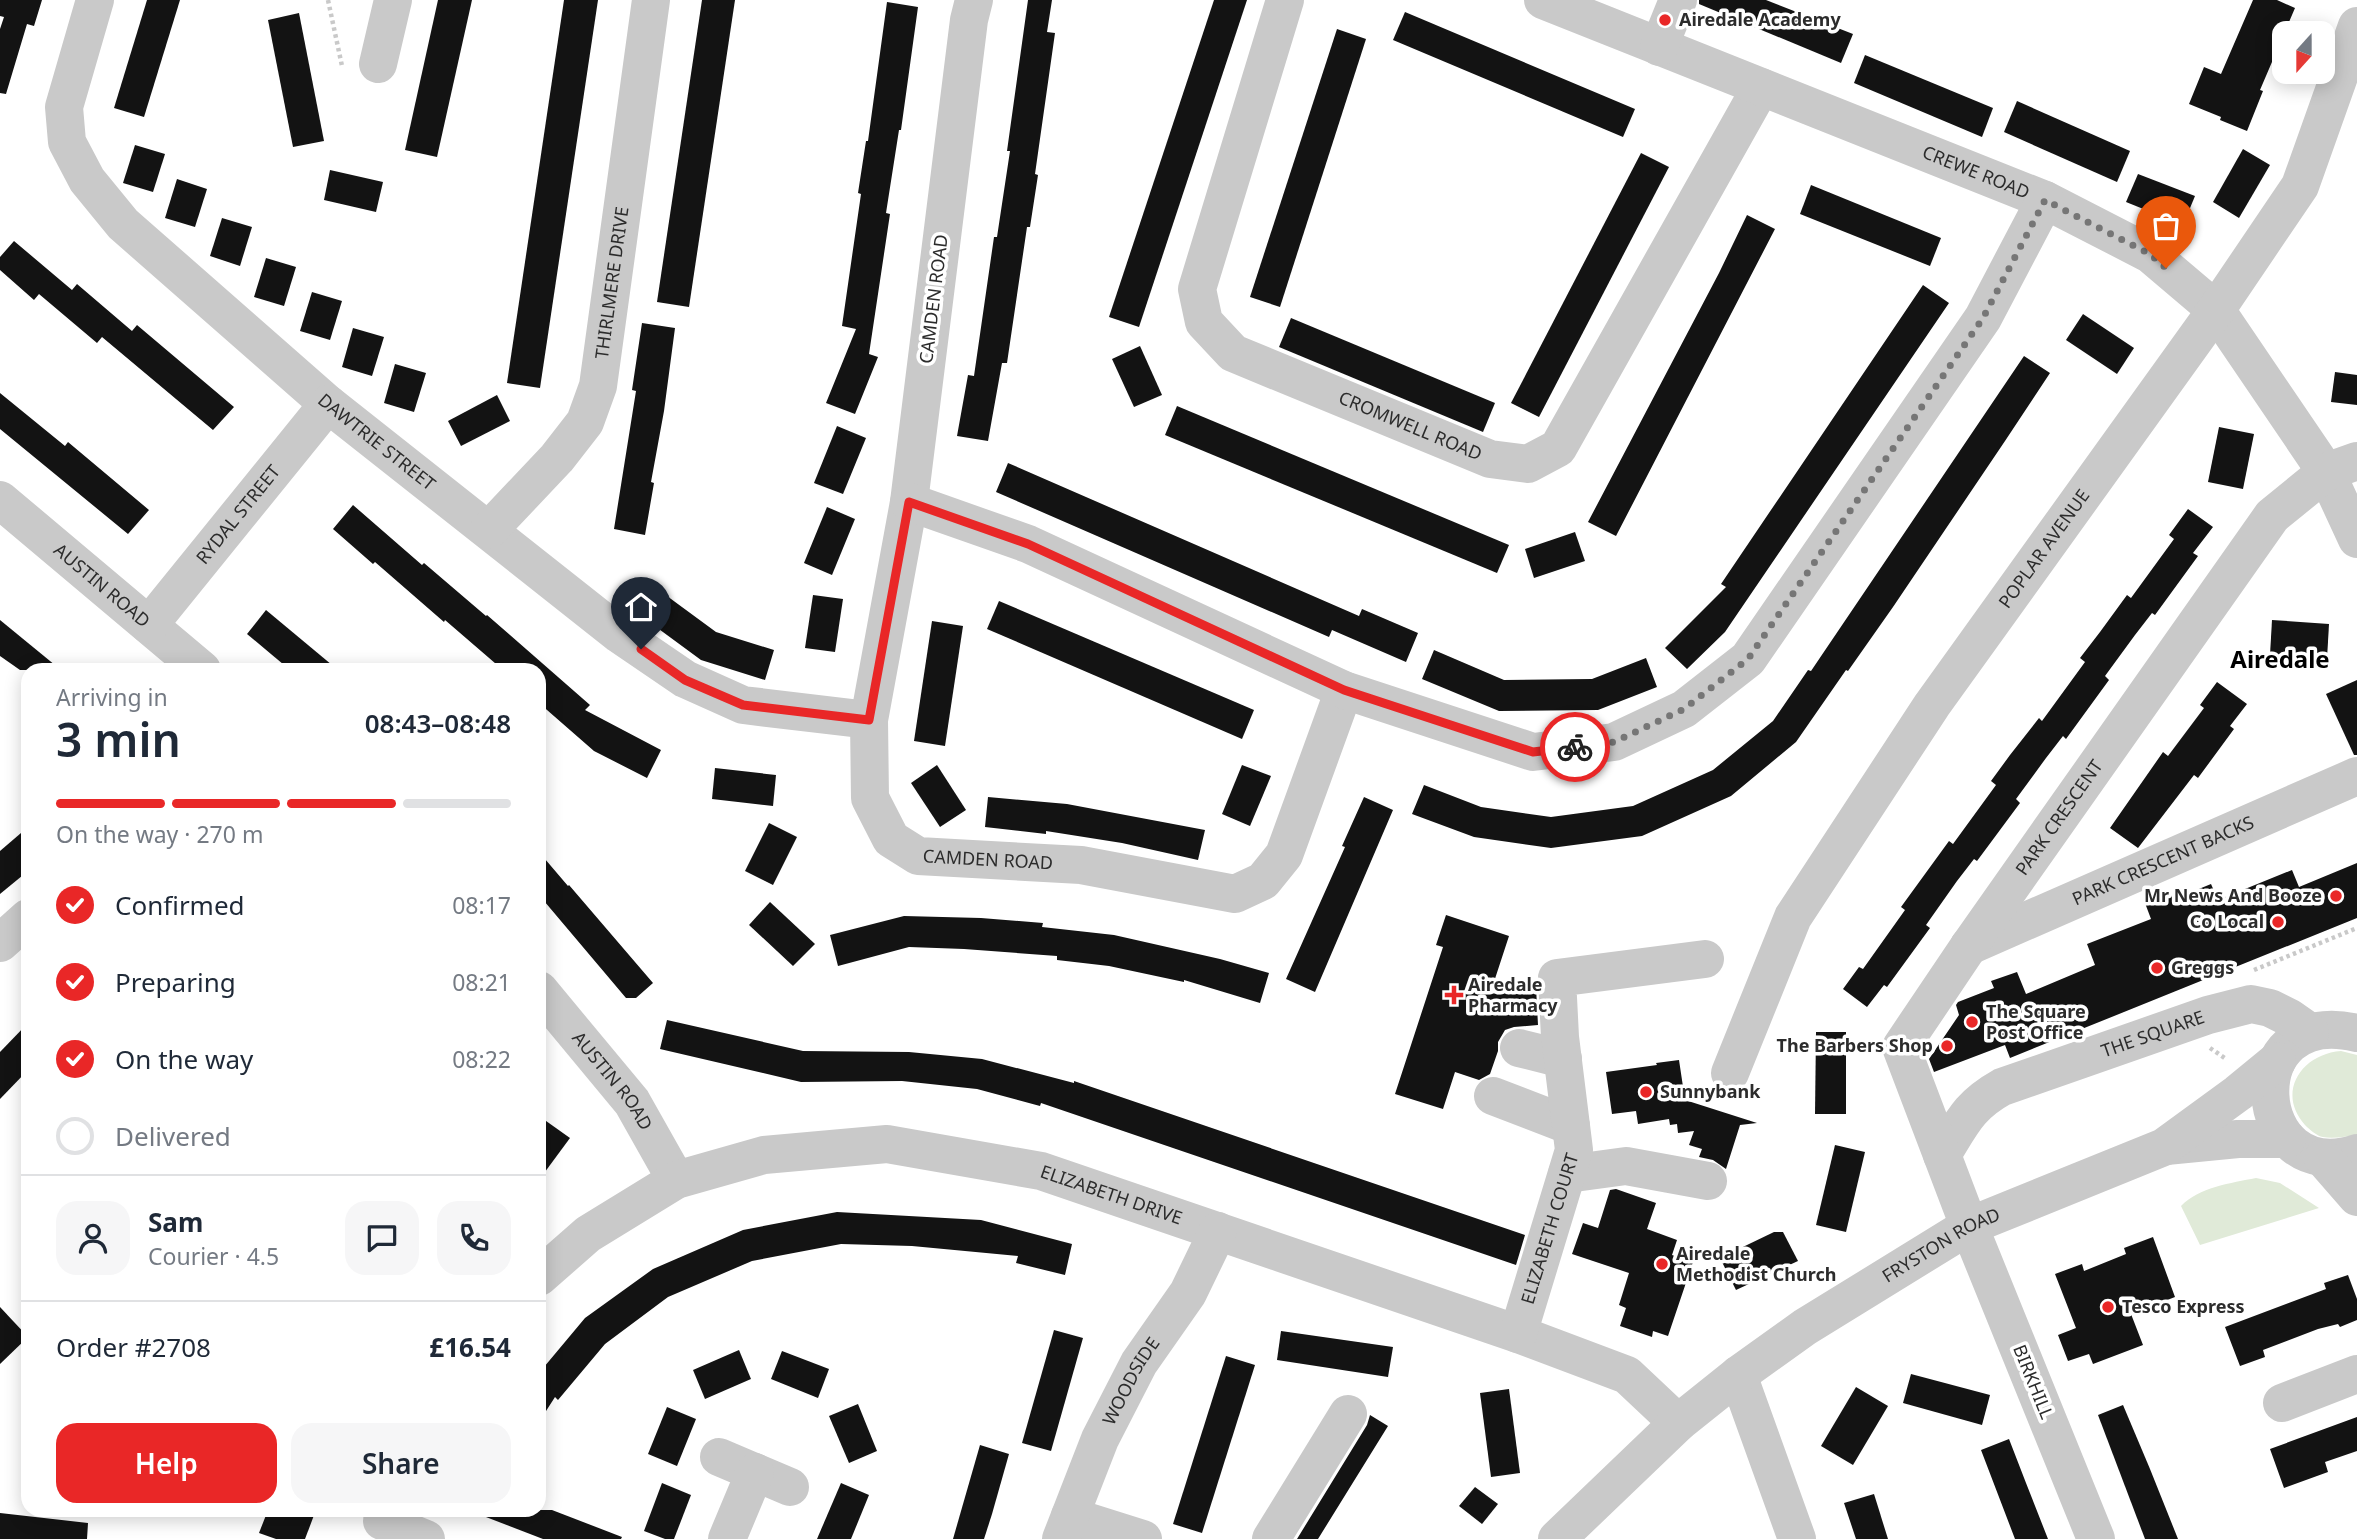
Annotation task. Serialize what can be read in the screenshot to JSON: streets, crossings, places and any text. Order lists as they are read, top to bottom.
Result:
{
  "streets": {
    "street": [
      "CREWE ROAD",
      "THIRLMERE DRIVE",
      "CAMDEN ROAD",
      "CROMWELL ROAD",
      "DAWTRIE STREET",
      "RYDAL STREET",
      "POPLAR AVENUE",
      "AUSTIN ROAD",
      "PARK CRESCENT",
      "PARK CRESCENT BACKS",
      "THE SQUARE",
      "ELIZABETH DRIVE",
      "ELIZABETH COURT",
      "FRYSTON ROAD",
      "WOODSIDE",
      "BIRKHILL"
    ]
  },
  "crossings": [
    ["CREWE ROAD", "CROMWELL ROAD"],
    ["CREWE ROAD", "POPLAR AVENUE"],
    ["CREWE ROAD", "PARK CRESCENT"],
    ["THIRLMERE DRIVE", "DAWTRIE STREET"],
    ["CAMDEN ROAD", "DAWTRIE STREET"],
    ["DAWTRIE STREET", "RYDAL STREET"],
    ["RYDAL STREET", "AUSTIN ROAD"],
    ["AUSTIN ROAD", "ELIZABETH DRIVE"],
    ["PARK CRESCENT", "PARK CRESCENT BACKS"],
    ["PARK CRESCENT", "THE SQUARE"],
    ["PARK CRESCENT", "FRYSTON ROAD"],
    ["PARK CRESCENT", "BIRKHILL"],
    ["THE SQUARE", "FRYSTON ROAD"],
    ["ELIZABETH DRIVE", "ELIZABETH COURT"],
    ["ELIZABETH DRIVE", "FRYSTON ROAD"],
    ["ELIZABETH DRIVE", "WOODSIDE"],
    ["FRYSTON ROAD", "BIRKHILL"]
  ],
  "districts": ["Airedale"],
  "places": {
    "other": [
      "Airedale Academy",
      "Mr News And Booze",
      "Co Local",
      "Greggs",
      "The Square Post Office",
      "The Barbers Shop",
      "Sunnybank",
      "Airedale Methodist Church",
      "Tesco Express"
    ],
    "health": ["Airedale Pharmacy"]
  },
  "north": "bottom",
  "page": {
    "heading": ["3 min", "Arriving in", "08:43–08:48"],
    "panel": [
      "Sam",
      "Courier · 4.5",
      "Order #2708",
      "£16.54"
    ],
    "bar": "On the way · 270 m",
    "list": [
      ["Confirmed", "08:17"],
      ["Preparing", "08:21"],
      ["On the way", "08:22"],
      "Delivered"
    ],
    "buttons": ["Help", "Share"]
  }
}
